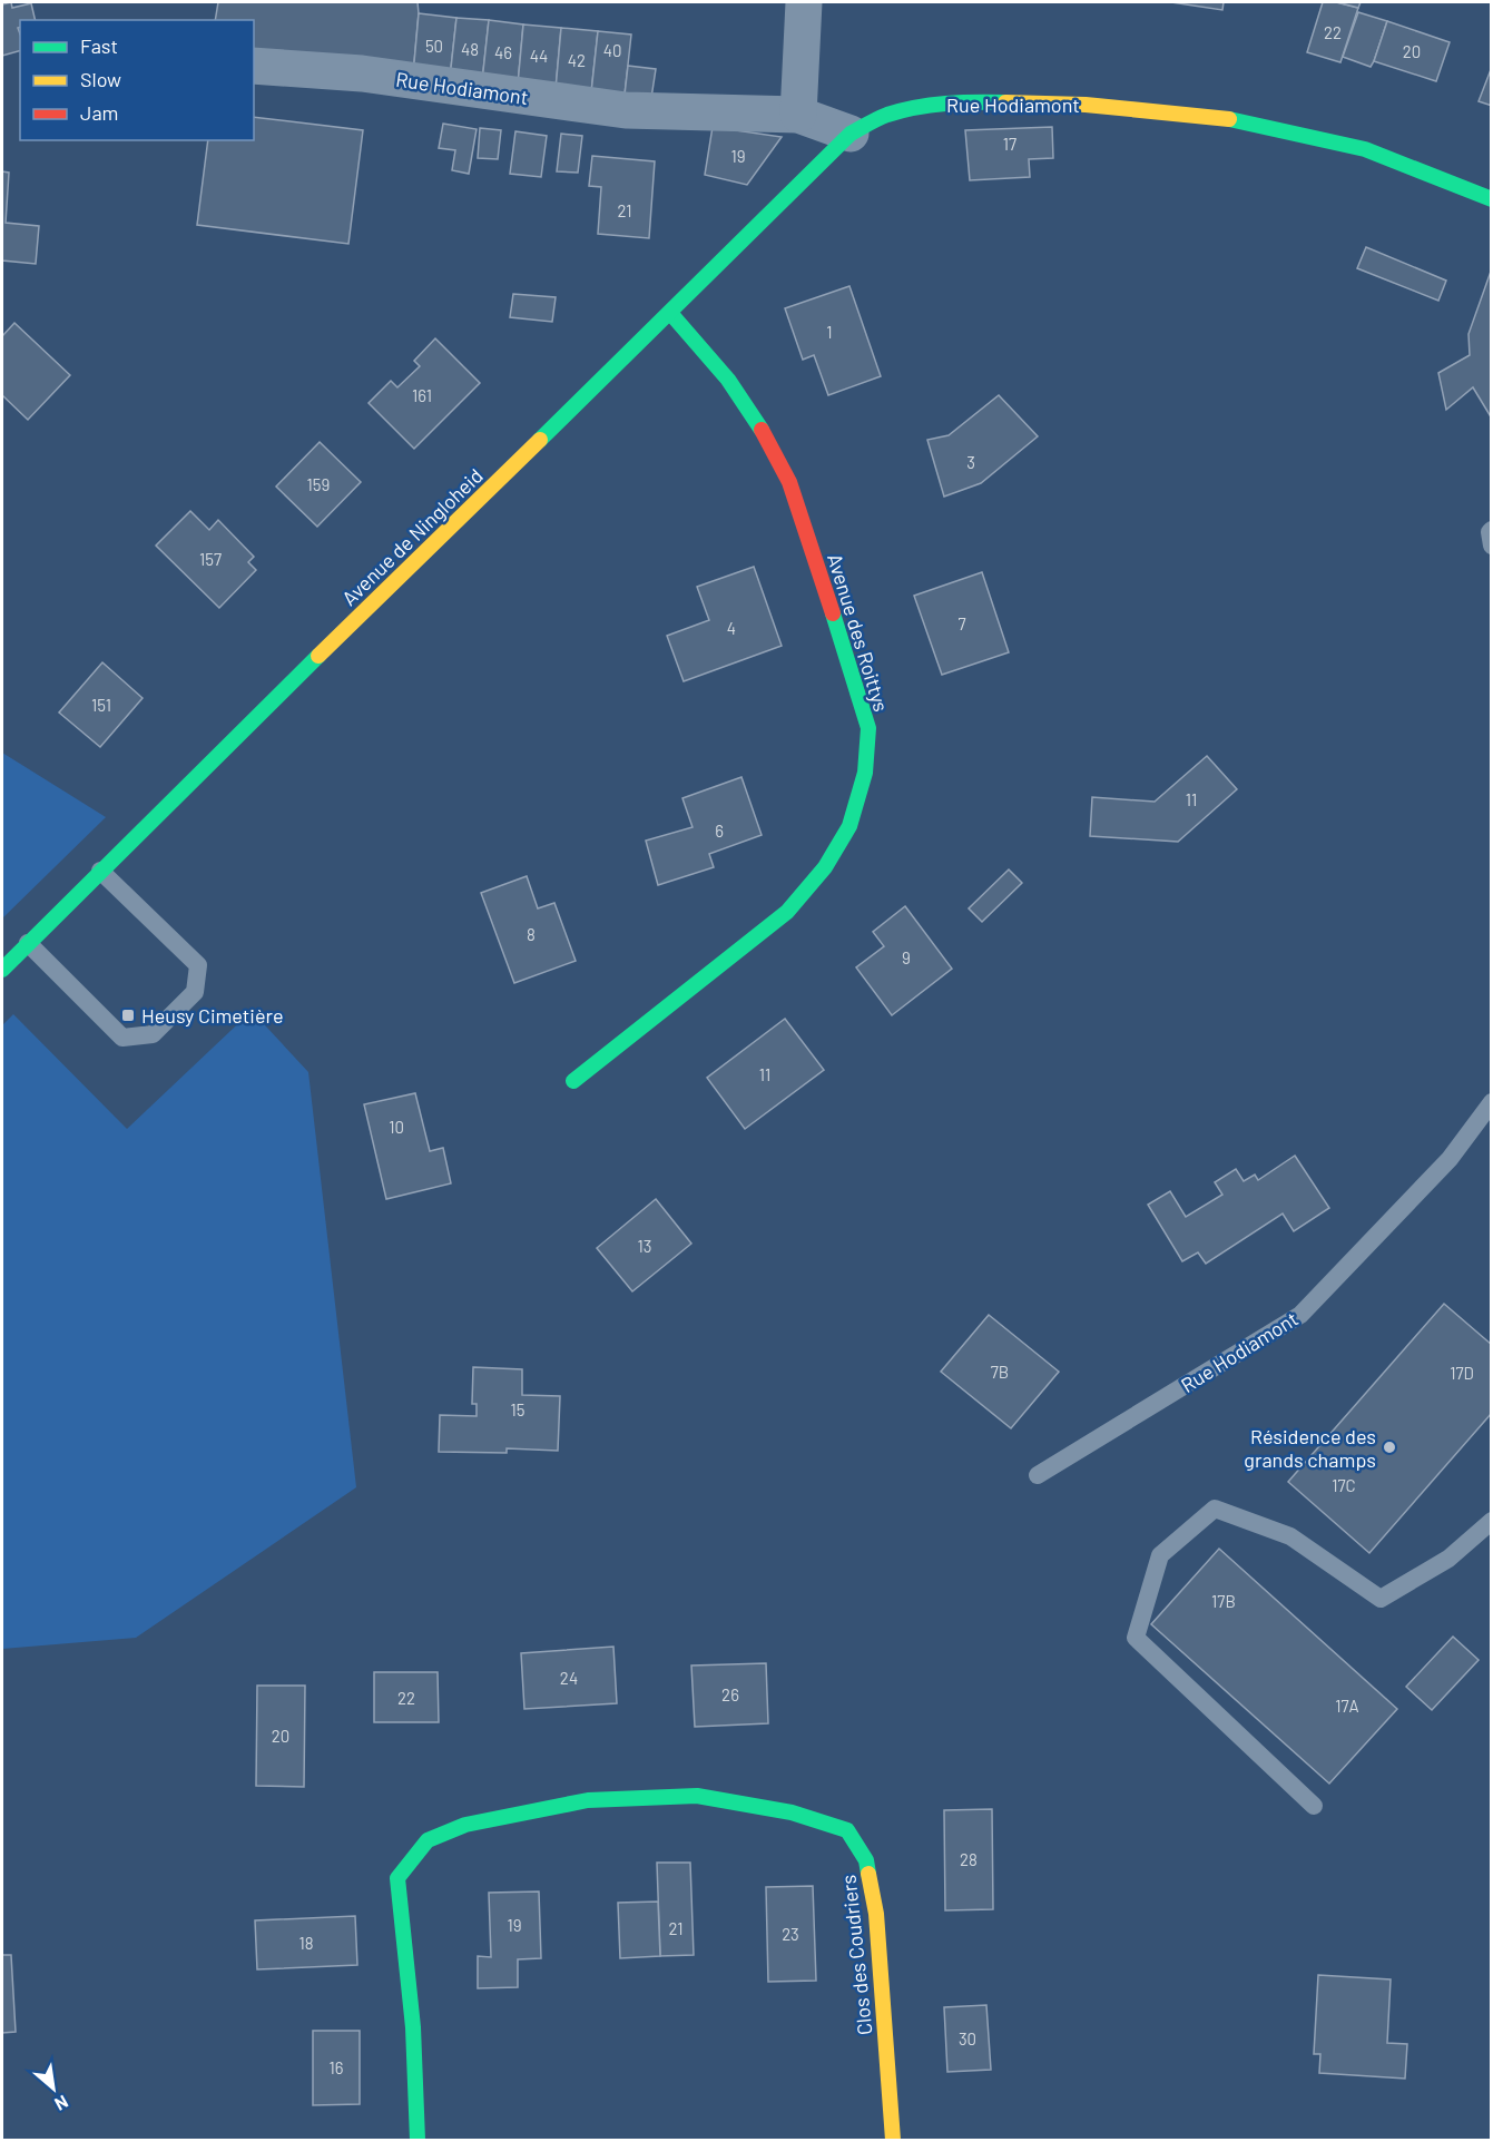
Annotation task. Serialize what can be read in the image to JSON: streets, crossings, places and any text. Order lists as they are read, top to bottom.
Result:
{
  "streets": {
    "street": [
      "Rue Hodiamont",
      "Avenue de Ningloheid",
      "Avenue des Roittys",
      "Clos des Coudriers"
    ]
  },
  "crossings": [
    ["Rue Hodiamont", "Avenue de Ningloheid"],
    ["Avenue de Ningloheid", "Avenue des Roittys"]
  ],
  "places": {
    "transit": ["Heusy Cimetière"],
    "other": ["Résidence des grands champs"]
  },
  "house_numbers": [
    "22",
    "50",
    "48",
    "40",
    "20",
    "46",
    "44",
    "42",
    "17",
    "19",
    "21",
    "1",
    "161",
    "3",
    "159",
    "157",
    "7",
    "4",
    "151",
    "11",
    "6",
    "8",
    "9",
    "11",
    "10",
    "13",
    "7B",
    "17D",
    "15",
    "17C",
    "17B",
    "24",
    "26",
    "22",
    "17A",
    "20",
    "28",
    "19",
    "21",
    "23",
    "18",
    "30",
    "16"
  ],
  "legend": ["Fast", "Slow", "Jam"],
  "north": "bottom right"
}
